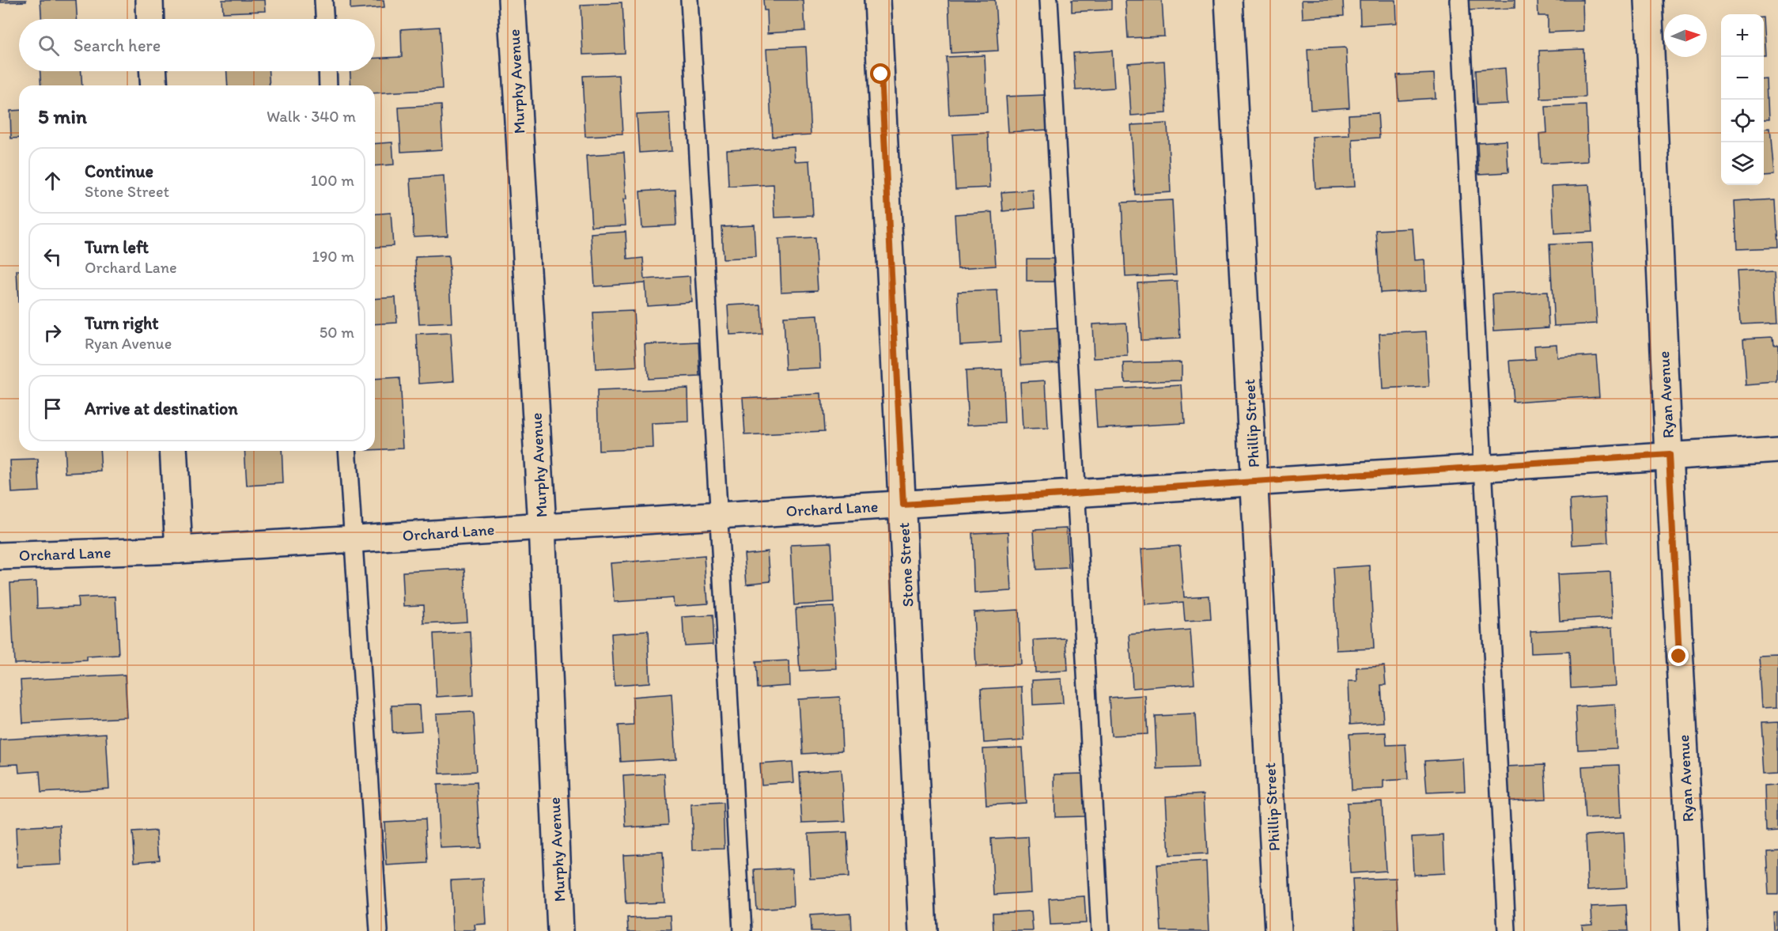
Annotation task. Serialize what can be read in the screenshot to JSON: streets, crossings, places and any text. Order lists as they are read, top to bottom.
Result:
{
  "streets": {
    "street": [
      "Murphy Avenue",
      "Ryan Avenue",
      "Phillip Street",
      "Orchard Lane",
      "Stone Street"
    ]
  },
  "crossings": [
    ["Murphy Avenue", "Orchard Lane"],
    ["Ryan Avenue", "Orchard Lane"],
    ["Phillip Street", "Orchard Lane"],
    ["Orchard Lane", "Stone Street"]
  ],
  "north": "right",
  "page": {
    "map_buttons": ["+", "−"],
    "search": "Search here",
    "heading": ["5 min", "Walk · 340 m"],
    "list": [
      ["Continue", "Stone Street", "100 m"],
      ["Turn left", "Orchard Lane", "190 m"],
      ["Turn right", "Ryan Avenue", "50 m"],
      "Arrive at destination"
    ]
  }
}
